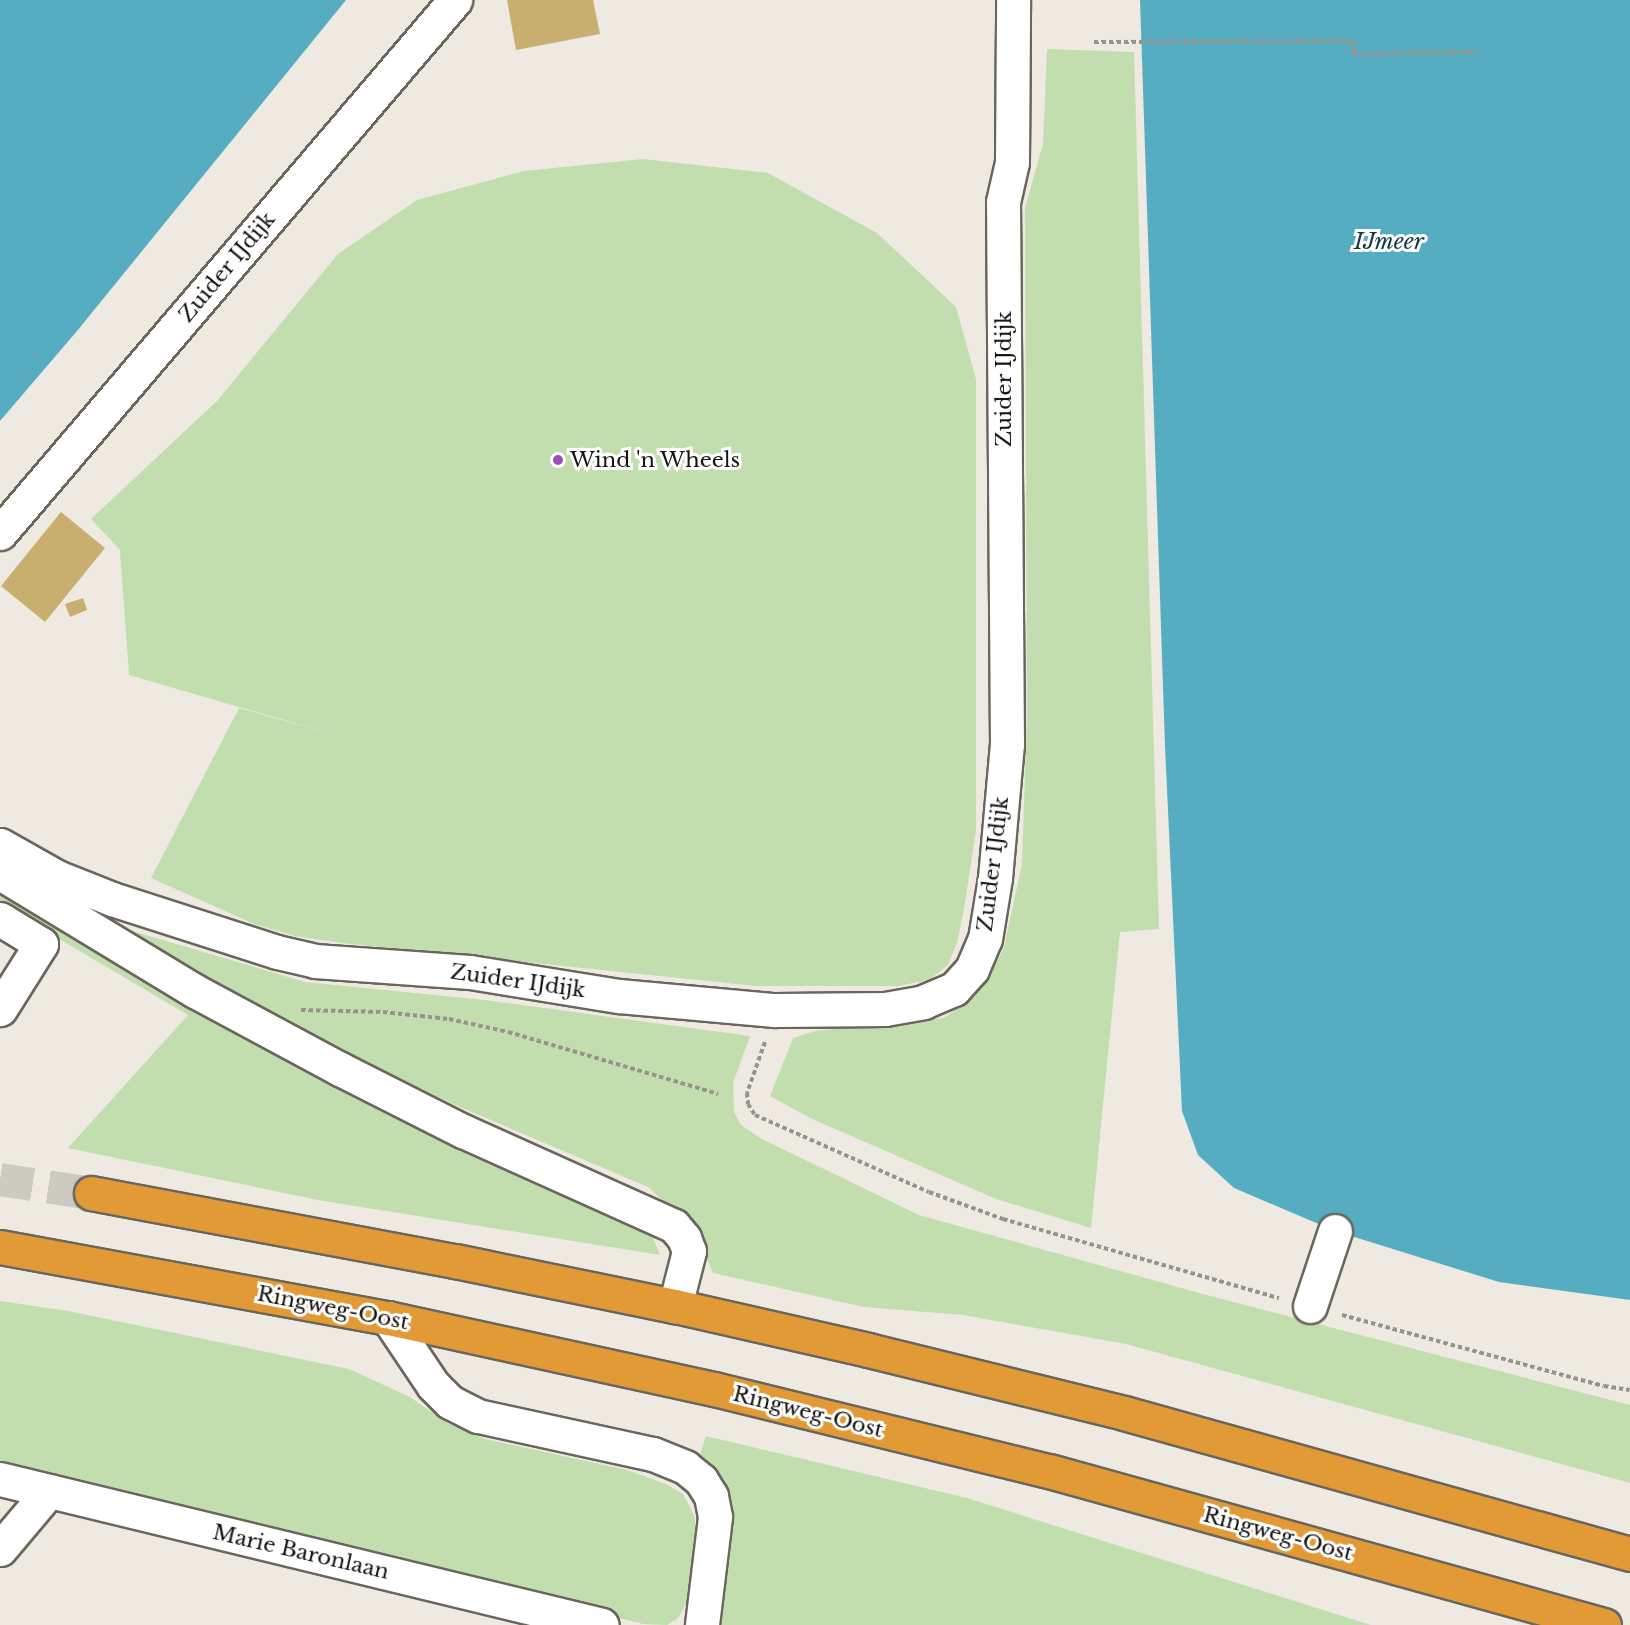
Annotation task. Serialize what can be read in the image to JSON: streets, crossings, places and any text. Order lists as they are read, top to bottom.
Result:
{
  "streets": {
    "highway": ["Ringweg-Oost"],
    "street": ["Zuider IJdijk", "Marie Baronlaan"]
  },
  "water": ["IJmeer"],
  "places": ["Wind 'n Wheels"]
}
